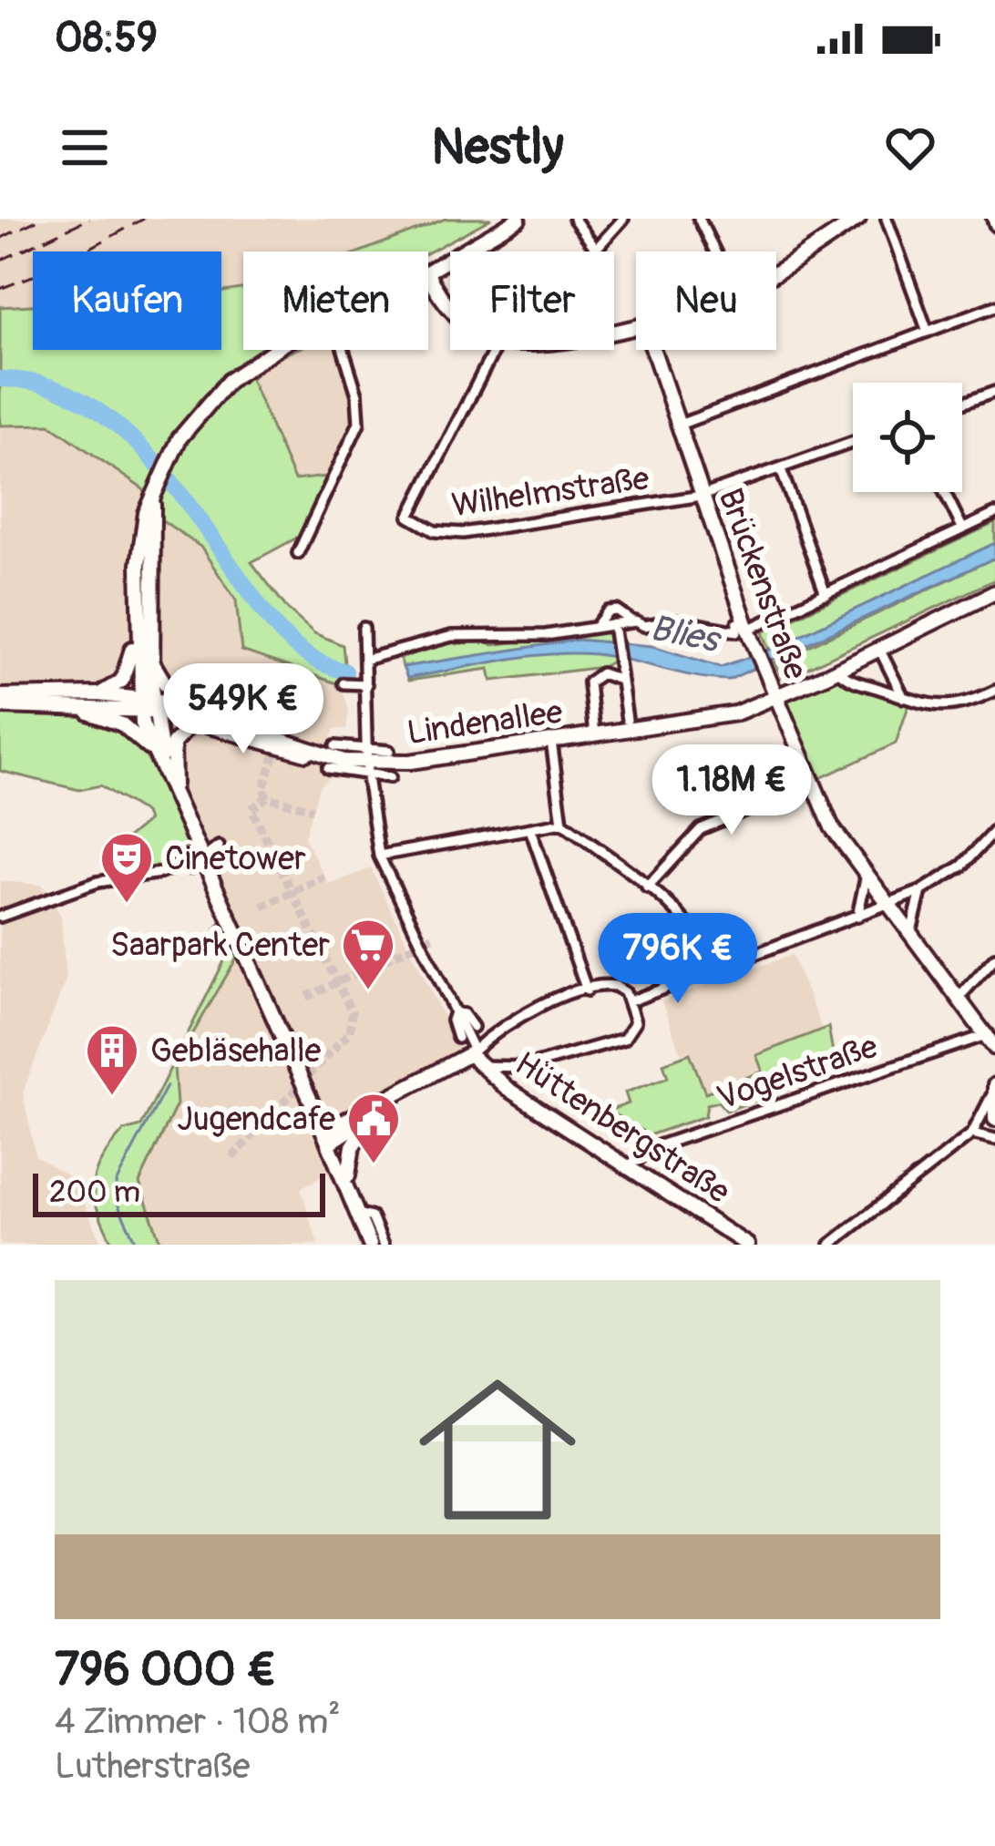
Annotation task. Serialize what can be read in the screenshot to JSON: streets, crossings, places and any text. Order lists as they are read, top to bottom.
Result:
{
  "streets": {
    "main road": ["Brückenstraße", "Lindenallee", "Hüttenbergstraße"],
    "street": ["Wilhelmstraße", "Vogelstraße"]
  },
  "crossings": [
    ["Wilhelmstraße", "Brückenstraße"],
    ["Brückenstraße", "Lindenallee"],
    ["Brückenstraße", "Vogelstraße"],
    ["Vogelstraße", "Hüttenbergstraße"]
  ],
  "water": ["Blies"],
  "places": {
    "theatre": ["Cinetower"],
    "supermarket": ["Saarpark Center"],
    "building": ["Gebläsehalle"],
    "public building": ["Jugendcafe"]
  },
  "scale_bar": "200 m",
  "page": {
    "status": "08:59",
    "header": "Nestly",
    "chip": [
      "Kaufen",
      "Mieten",
      "Filter",
      "Neu"
    ],
    "price": ["549K €", "1.18M €", "796K €"],
    "scale": "200 m",
    "list": [
      {
        "name": "796 000 €",
        "note": "4 Zimmer · 108 m² · Lutherstraße"
      }
    ]
  }
}
